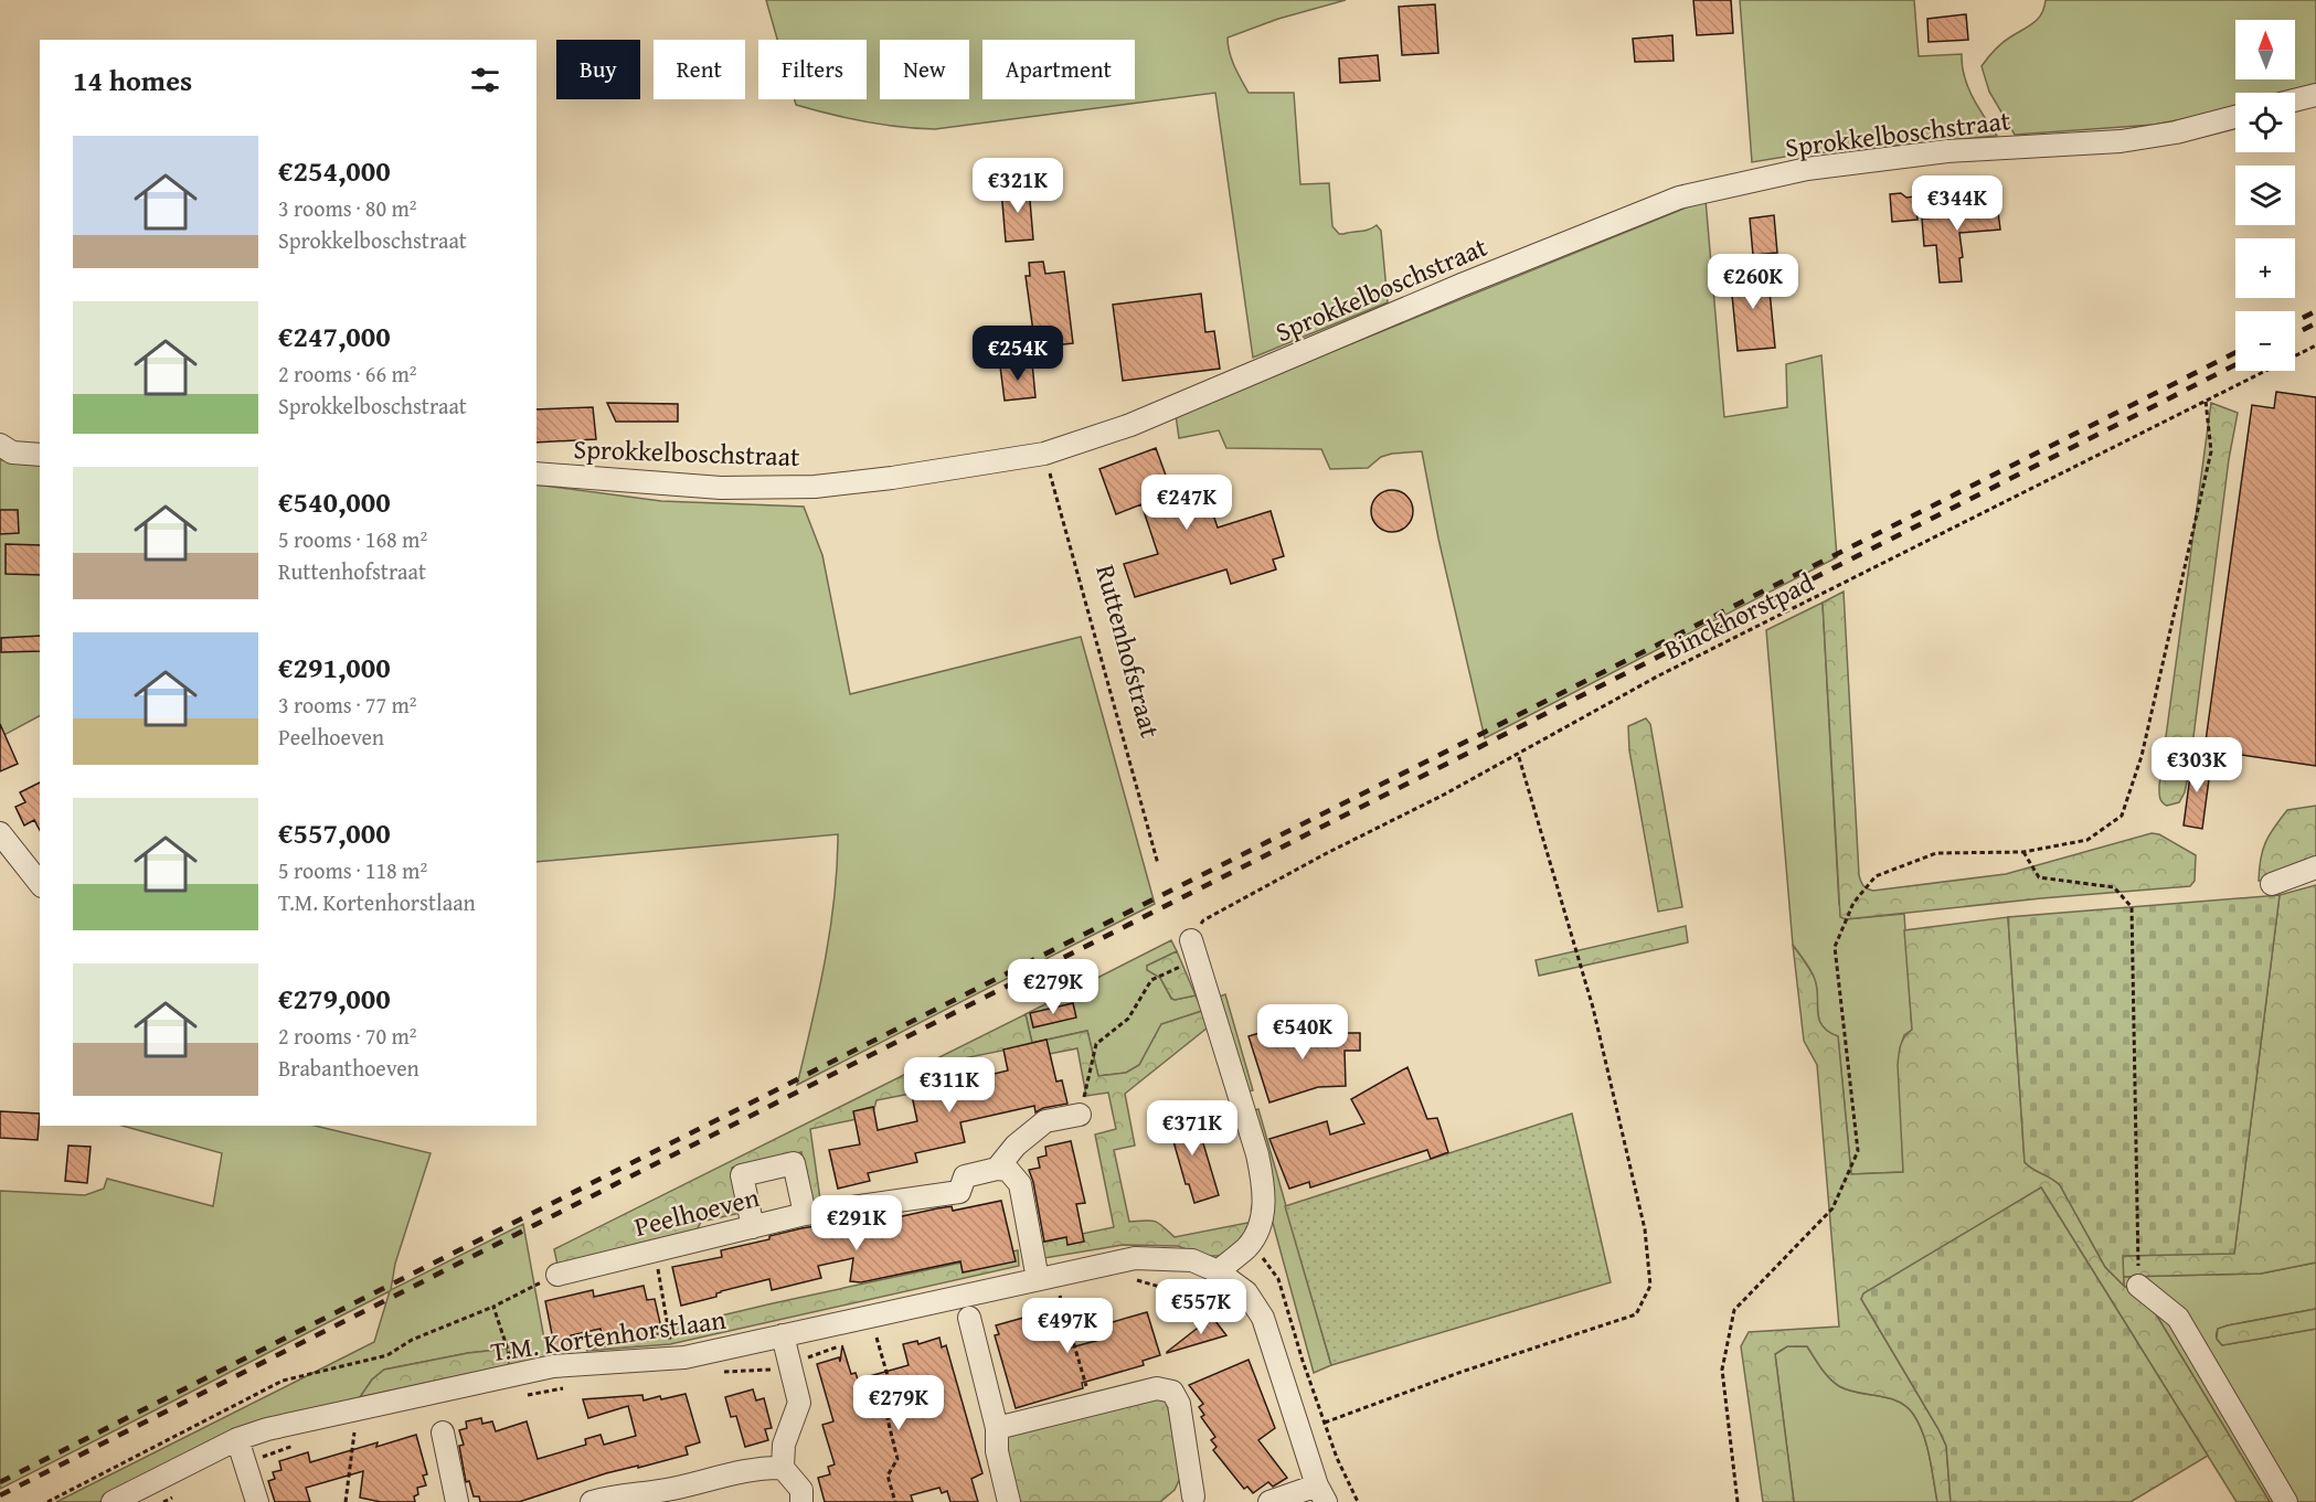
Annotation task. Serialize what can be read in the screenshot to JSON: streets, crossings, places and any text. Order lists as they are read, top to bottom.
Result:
{
  "streets": {
    "street": ["Sprokkelboschstraat", "Peelhoeven", "T.M. Kortenhorstlaan"],
    "path": ["Binckhorstpad", "Ruttenhofstraat"]
  },
  "crossings": [
    ["Sprokkelboschstraat", "Ruttenhofstraat"]
  ],
  "north": "top",
  "page": {
    "map_buttons": ["+", "−"],
    "chip": [
      "Buy",
      "Rent",
      "Filters",
      "New",
      "Apartment"
    ],
    "heading": "14 homes",
    "list": [
      {
        "name": "€254,000",
        "note": "3 rooms · 80 m² · Sprokkelboschstraat"
      },
      {
        "name": "€247,000",
        "note": "2 rooms · 66 m² · Sprokkelboschstraat"
      },
      {
        "name": "€540,000",
        "note": "5 rooms · 168 m² · Ruttenhofstraat"
      },
      {
        "name": "€291,000",
        "note": "3 rooms · 77 m² · Peelhoeven"
      },
      {
        "name": "€557,000",
        "note": "5 rooms · 118 m² · T.M. Kortenhorstlaan"
      },
      {
        "name": "€279,000",
        "note": "2 rooms · 70 m² · Brabanthoeven"
      }
    ],
    "price": [
      "€321K",
      "€344K",
      "€260K",
      "€254K",
      "€247K",
      "€303K",
      "€279K",
      "€540K",
      "€311K",
      "€371K",
      "€291K",
      "€557K",
      "€497K",
      "€279K"
    ]
  }
}
